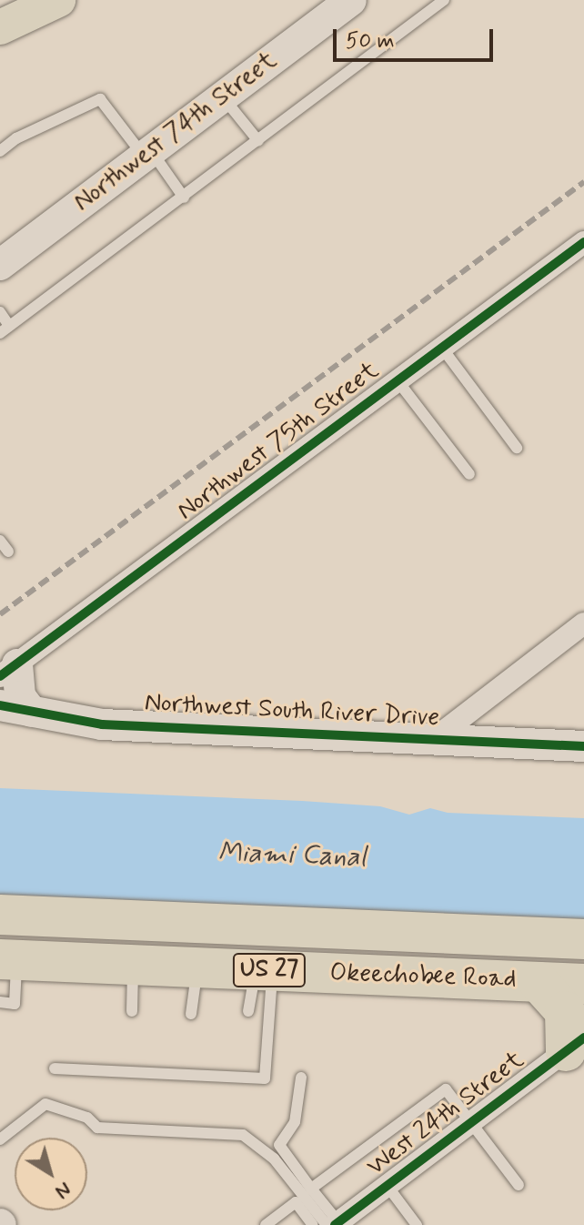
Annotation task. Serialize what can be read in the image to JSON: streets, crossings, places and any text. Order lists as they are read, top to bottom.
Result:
{
  "streets": {
    "highway": ["US 27", "Okeechobee Road"],
    "street": [
      "Northwest 74th Street",
      "Northwest 75th Street",
      "Northwest South River Drive",
      "West 24th Street"
    ]
  },
  "water": ["Miami Canal"],
  "scale_bar": "50 m",
  "north": "bottom right"
}
